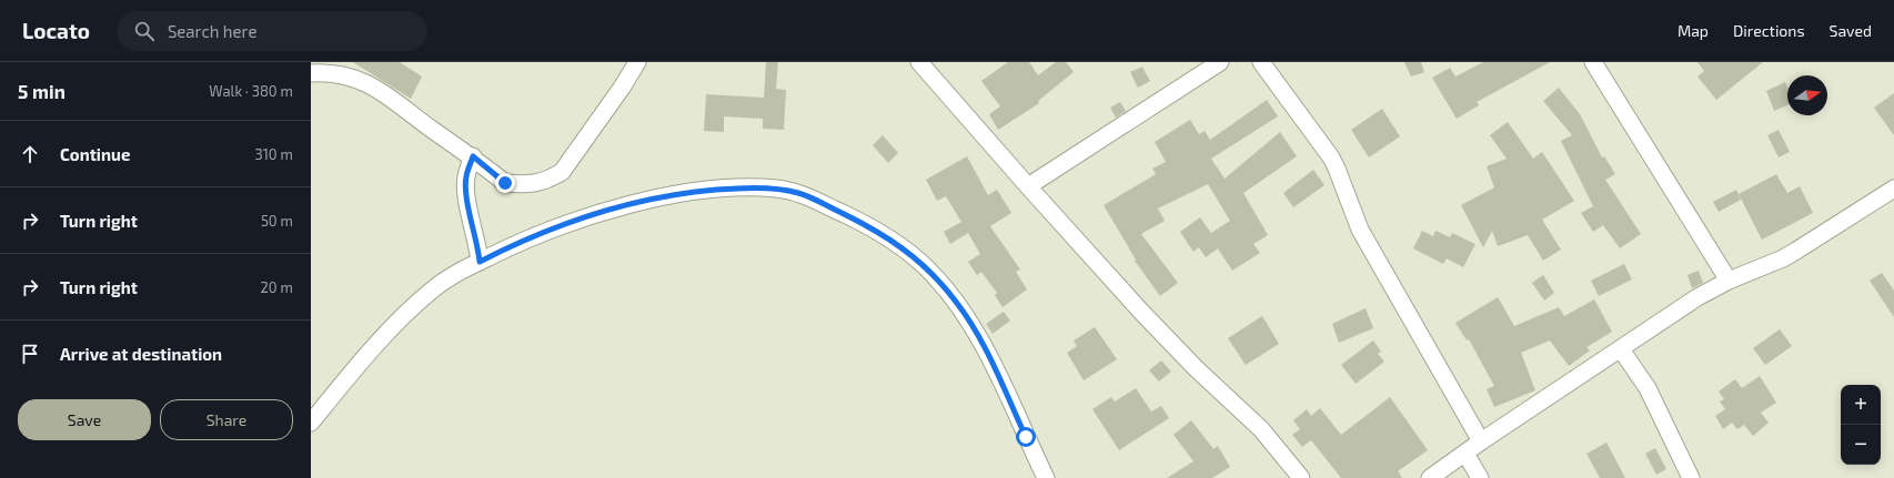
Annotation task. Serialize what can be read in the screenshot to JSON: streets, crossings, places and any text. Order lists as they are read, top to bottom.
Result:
{
  "north": "right",
  "page": {
    "header": "Locato",
    "search": "Search here",
    "nav": ["Map", "Directions", "Saved"],
    "heading": ["5 min", "Walk · 380 m"],
    "list": [
      ["Continue", "310 m"],
      ["Turn right", "50 m"],
      ["Turn right", "20 m"],
      "Arrive at destination"
    ],
    "map_buttons": ["+", "−"],
    "buttons": ["Save", "Share"]
  }
}
